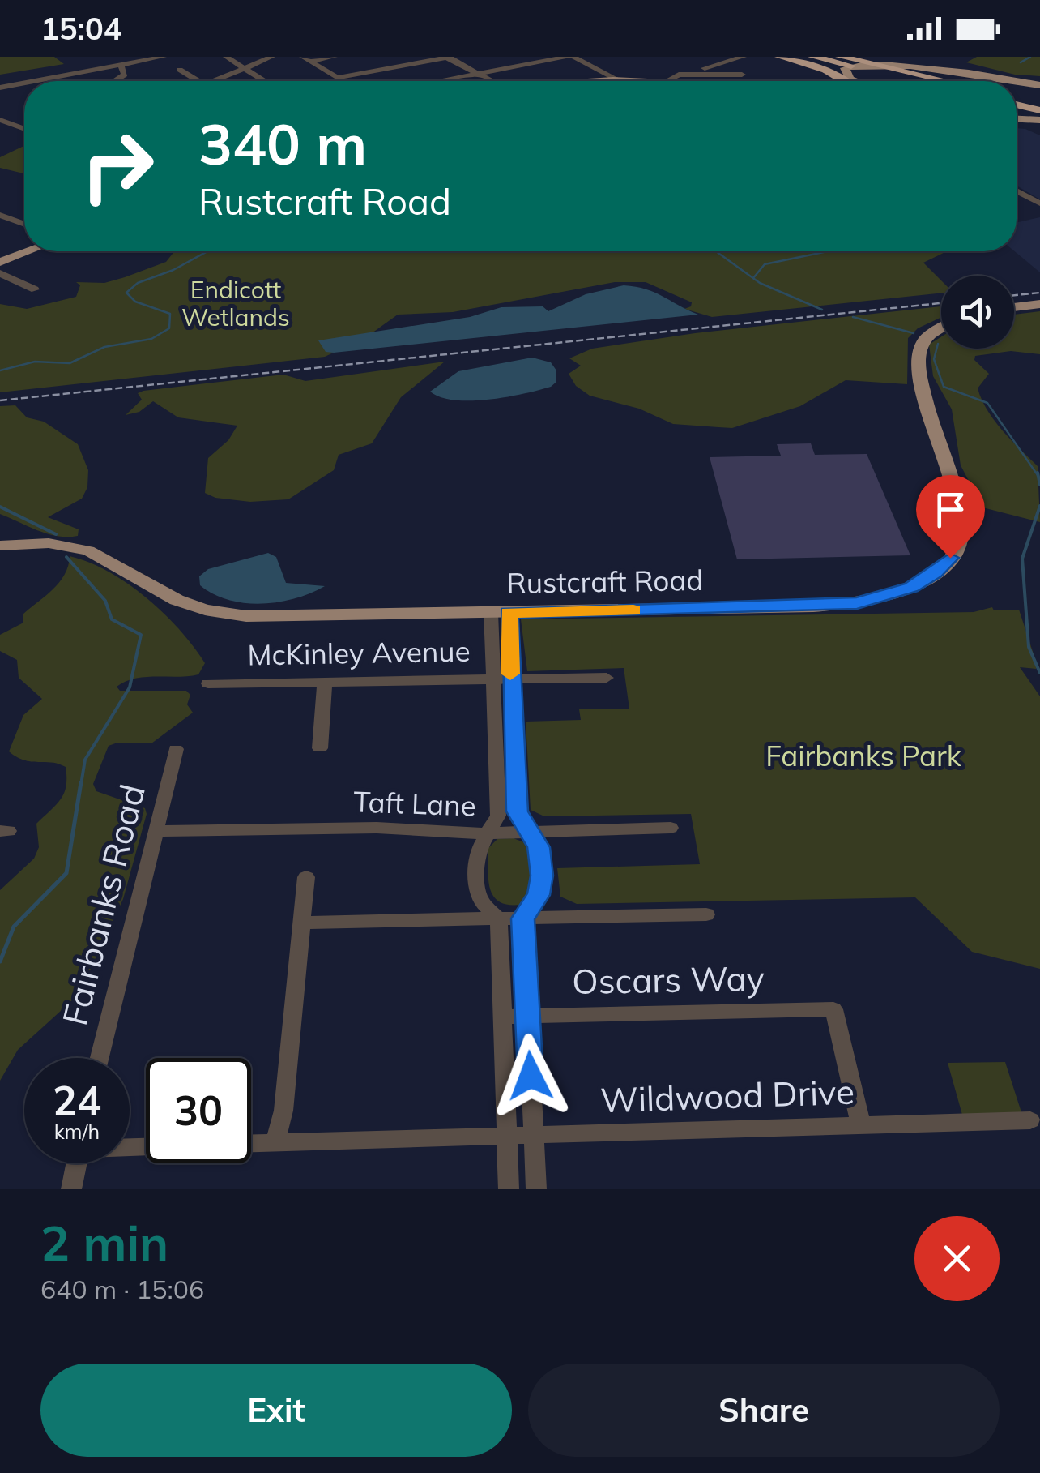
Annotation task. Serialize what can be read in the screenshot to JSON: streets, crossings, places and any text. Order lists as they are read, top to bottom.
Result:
{
  "streets": {
    "main road": ["Rustcraft Road"],
    "street": [
      "McKinley Avenue",
      "Taft Lane",
      "Fairbanks Road",
      "Oscars Way",
      "Wildwood Drive"
    ]
  },
  "crossings": [
    ["Taft Lane", "Fairbanks Road"],
    ["Oscars Way", "Wildwood Drive"]
  ],
  "parks": ["Endicott Wetlands", "Fairbanks Park"],
  "page": {
    "status": "15:04",
    "turn": ["340 m", "Rustcraft Road"],
    "speed": "24 km/h",
    "limit": "30",
    "heading": ["2 min", "640 m · 15:06"],
    "buttons": ["Exit", "Share"]
  }
}
